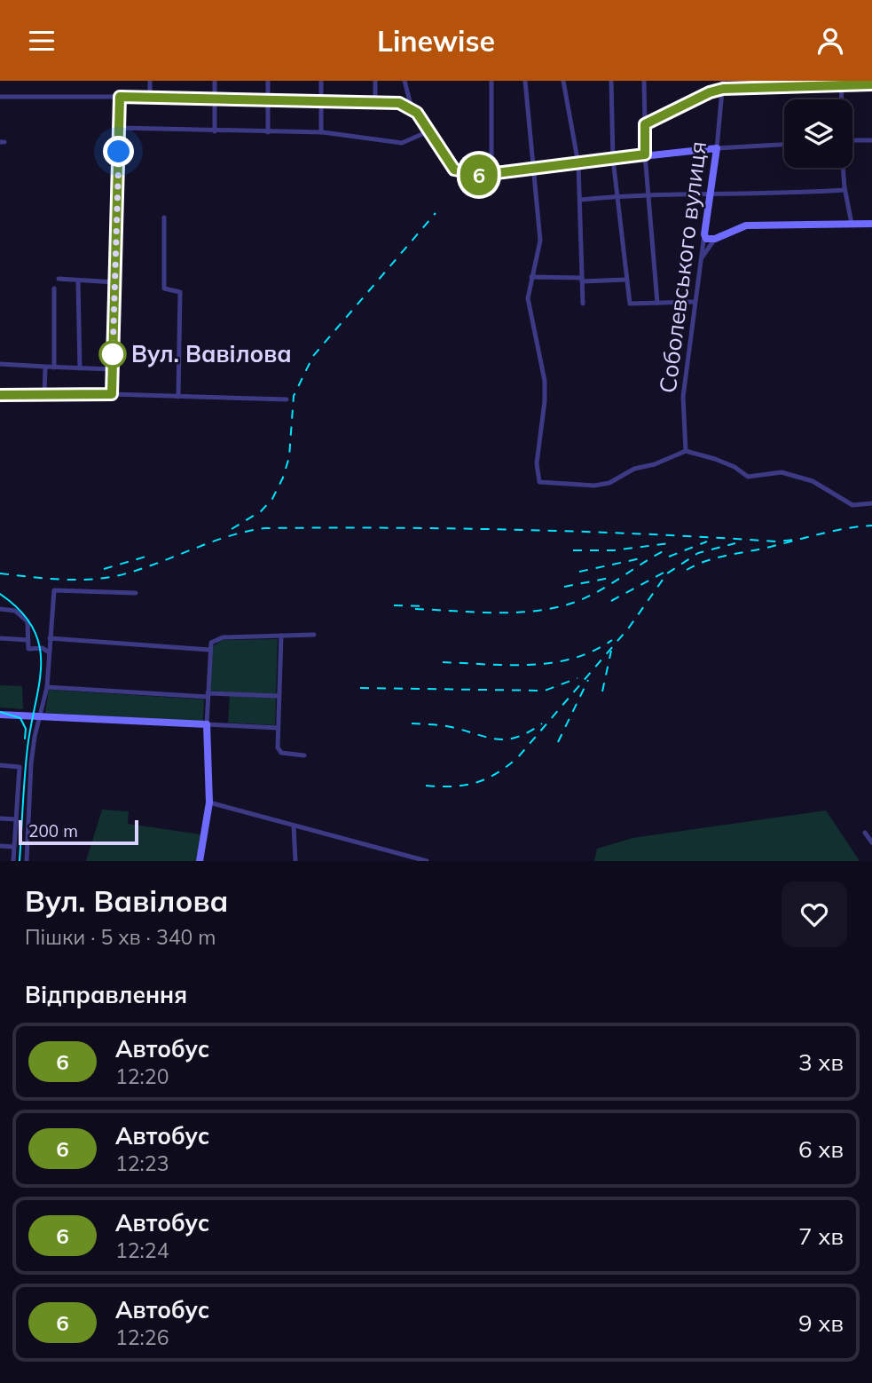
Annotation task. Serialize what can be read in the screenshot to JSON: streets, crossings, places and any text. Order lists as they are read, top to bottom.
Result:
{
  "streets": {
    "street": ["Соболевського вулиця"]
  },
  "places": ["Вул. Вавілова"],
  "lines": ["bus line 6"],
  "scale_bar": "200 m",
  "page": {
    "header": "Linewise",
    "on_map": "6",
    "scale": "200 m",
    "heading": [
      ["Вул. Вавілова", "Пішки · 5 хв · 340 m"],
      "Відправлення"
    ],
    "list": [
      {
        "mark": "6",
        "name": "Автобус",
        "note": "12:20",
        "value": "3 хв"
      },
      {
        "mark": "6",
        "name": "Автобус",
        "note": "12:23",
        "value": "6 хв"
      },
      {
        "mark": "6",
        "name": "Автобус",
        "note": "12:24",
        "value": "7 хв"
      },
      {
        "mark": "6",
        "name": "Автобус",
        "note": "12:26",
        "value": "9 хв"
      }
    ]
  }
}
